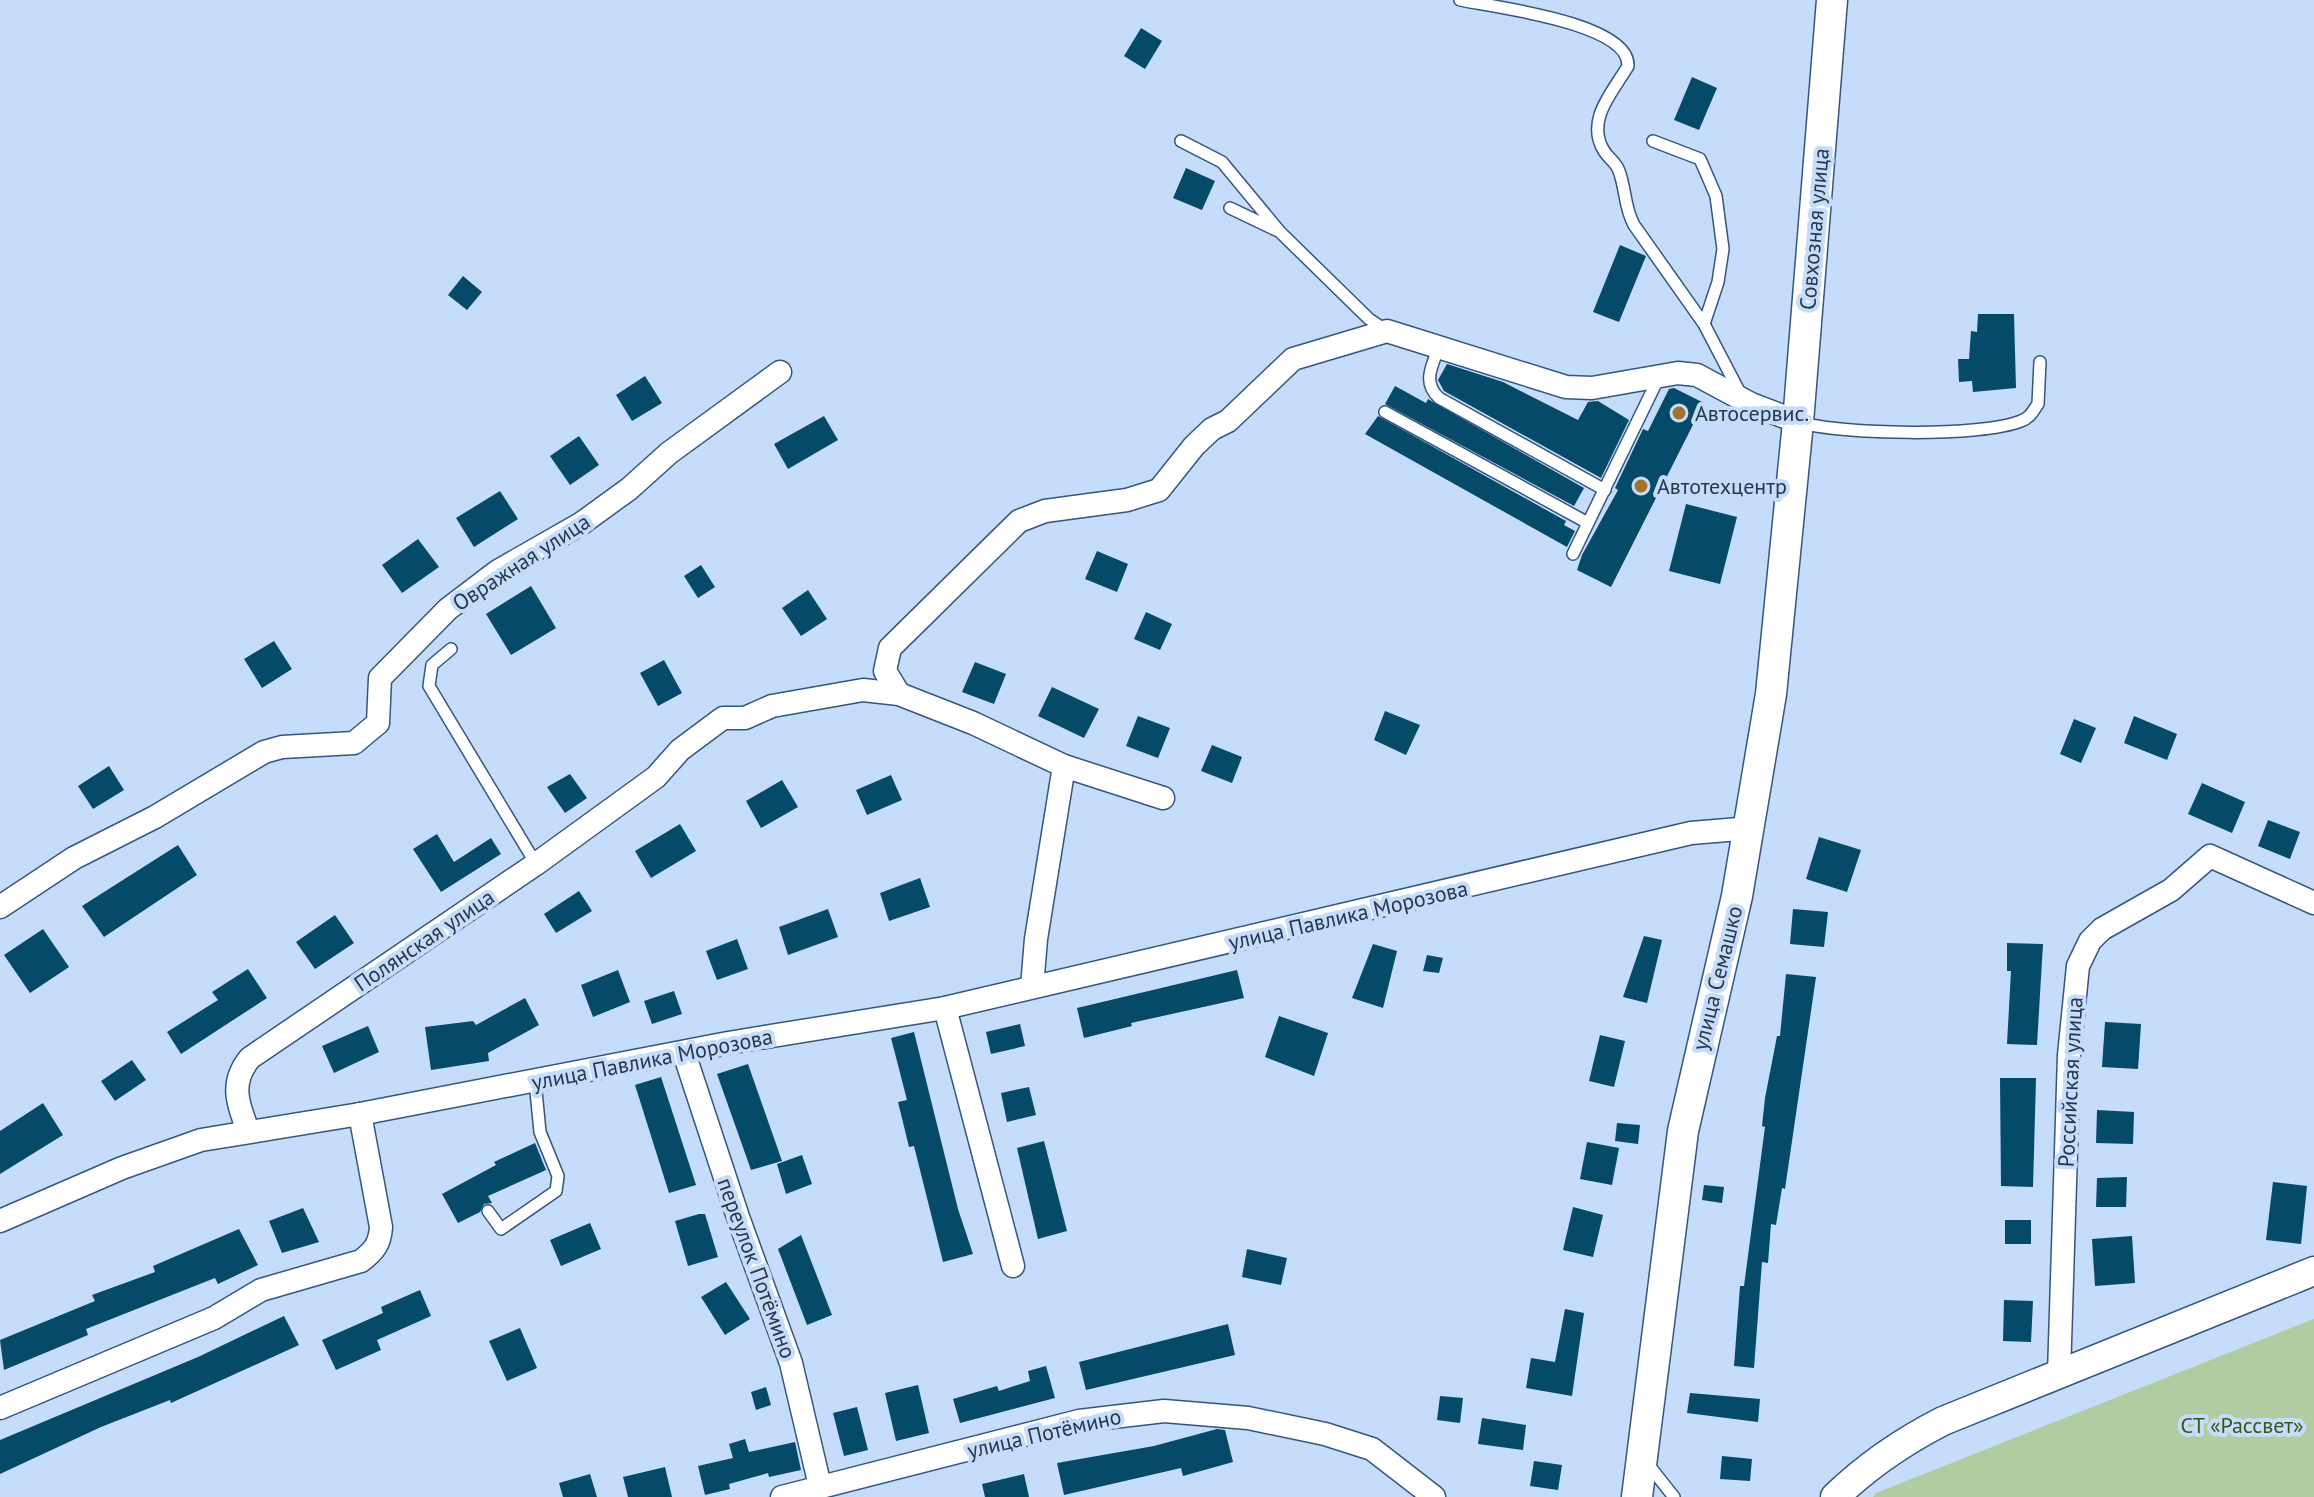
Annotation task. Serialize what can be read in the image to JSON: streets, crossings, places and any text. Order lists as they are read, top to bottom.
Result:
{
  "streets": {
    "main road": ["Совхозная улица", "улица Семашко"],
    "street": [
      "Овражная улица",
      "улица Павлика Морозова",
      "Полянская улица",
      "Российская улица",
      "переулок Потёмино",
      "улица Потёмино"
    ]
  },
  "crossings": [
    ["Совхозная улица", "улица Семашко"],
    ["улица Павлика Морозова", "Полянская улица"],
    ["улица Павлика Морозова", "улица Семашко"],
    ["улица Павлика Морозова", "переулок Потёмино"],
    ["переулок Потёмино", "улица Потёмино"]
  ],
  "parks": ["СТ «Рассвет»"],
  "places": ["Автосервис.", "Автотехцентр"]
}
